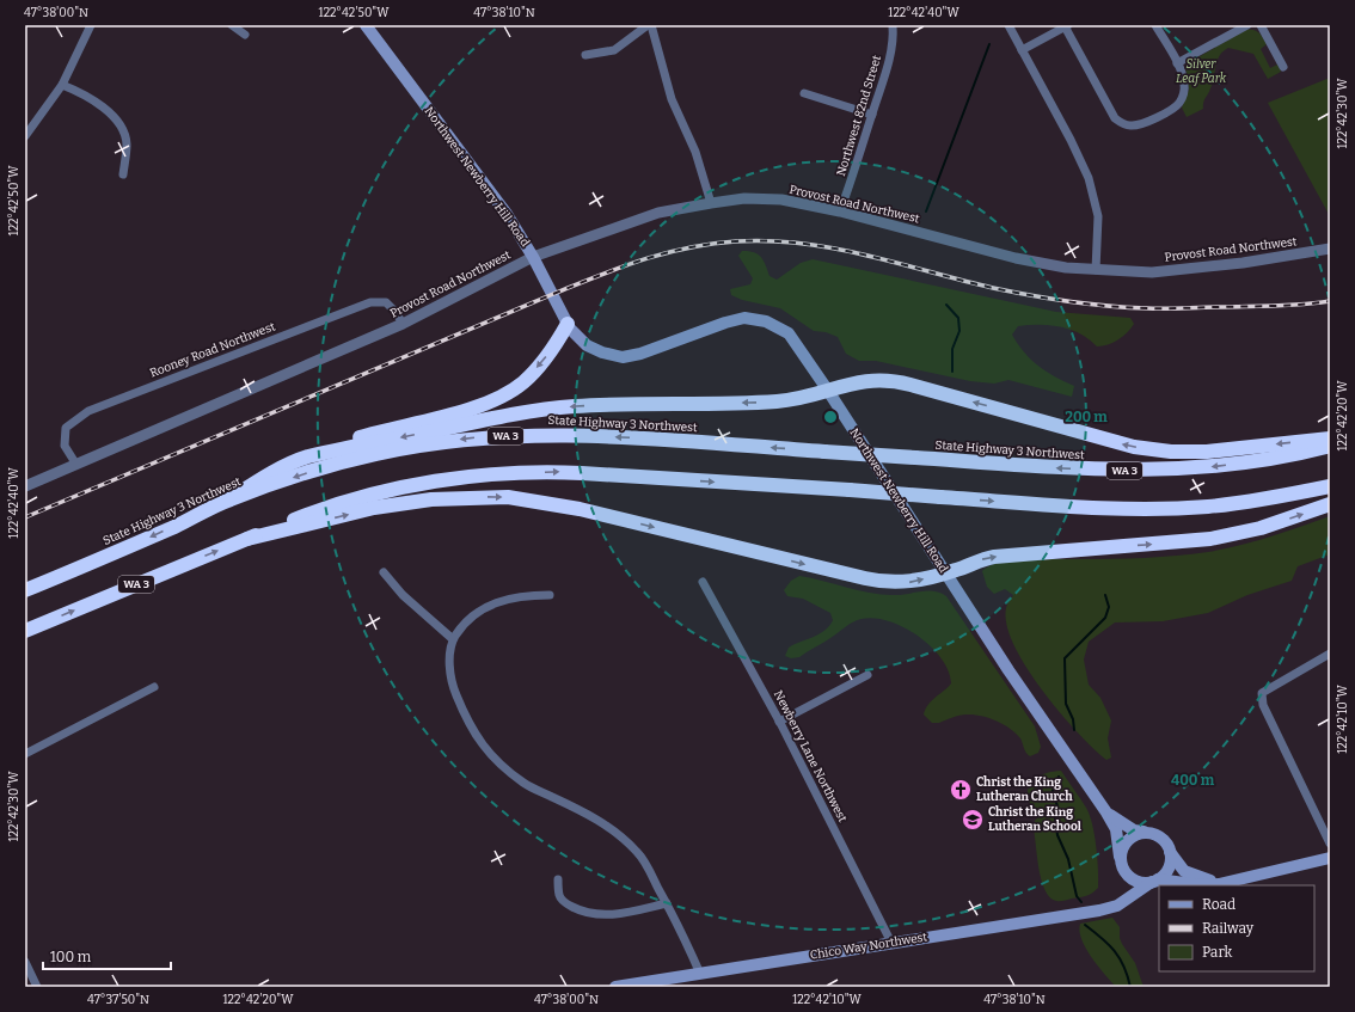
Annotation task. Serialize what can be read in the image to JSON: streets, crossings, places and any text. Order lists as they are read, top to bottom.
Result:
{
  "streets": {
    "highway": ["State Highway 3 Northwest", "WA 3"],
    "main road": ["Northwest Newberry Hill Road", "Chico Way Northwest"],
    "street": [
      "Northwest 82nd Street",
      "Provost Road Northwest",
      "Rooney Road Northwest",
      "Newberry Lane Northwest"
    ]
  },
  "crossings": [
    ["Northwest 82nd Street", "Provost Road Northwest"],
    ["Northwest Newberry Hill Road", "Provost Road Northwest"],
    ["Northwest Newberry Hill Road", "Chico Way Northwest"],
    ["Provost Road Northwest", "Rooney Road Northwest"],
    ["Newberry Lane Northwest", "Chico Way Northwest"]
  ],
  "parks": ["Silver Leaf Park"],
  "places": {
    "church": ["Christ the King Lutheran Church"],
    "school or university": ["Christ the King Lutheran School"]
  },
  "legend": ["Road", "Railway", "Park"],
  "scale_bar": "100 m",
  "coordinates": [
    "47°38'00\"N",
    "122°42'50\"W",
    "47°38'10\"N",
    "122°42'40\"W",
    "122°42'30\"W",
    "122°42'20\"W",
    "122°42'10\"W",
    "47°37'50\"N"
  ],
  "rings": ["200 m", "400 m"]
}
